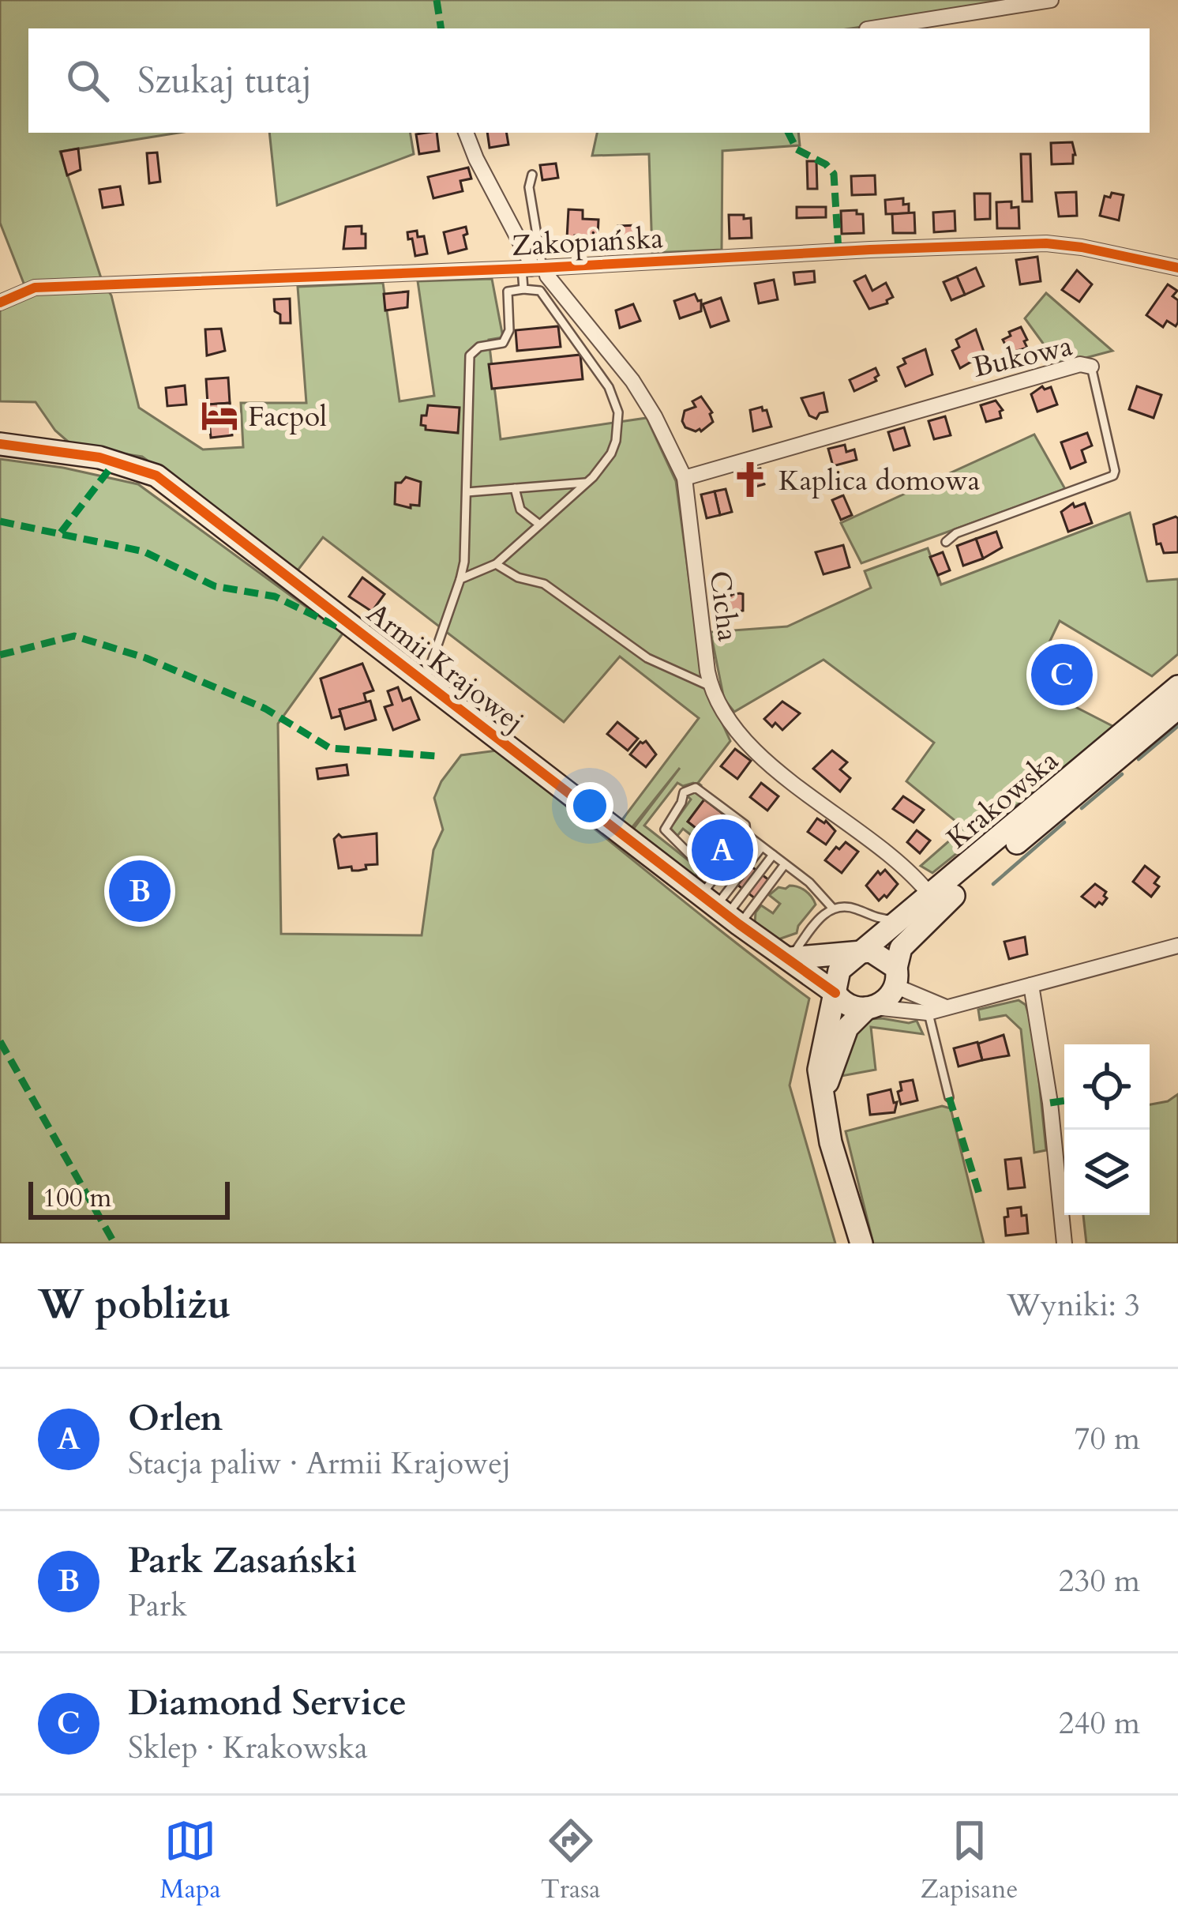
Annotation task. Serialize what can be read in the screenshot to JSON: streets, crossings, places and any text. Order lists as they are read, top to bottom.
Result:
{
  "streets": {
    "main road": ["Armii Krajowej", "Krakowska"],
    "street": ["Zakopiańska", "Bukowa", "Cicha"]
  },
  "crossings": [
    ["Zakopiańska", "Cicha"],
    ["Bukowa", "Cicha"],
    ["Cicha", "Krakowska"],
    ["Armii Krajowej", "Krakowska"]
  ],
  "places": {
    "hotel": ["Facpol"],
    "church": ["Kaplica domowa"]
  },
  "scale_bar": "100 m",
  "page": {
    "search": "Szukaj tutaj",
    "pins": ["C", "A", "B"],
    "scale": "100 m",
    "heading": ["W pobliżu", "Wyniki: 3"],
    "list": [
      {
        "mark": "A",
        "name": "Orlen",
        "note": "Stacja paliw · Armii Krajowej",
        "value": "70 m"
      },
      {
        "mark": "B",
        "name": "Park Zasański",
        "note": "Park",
        "value": "230 m"
      },
      {
        "mark": "C",
        "name": "Diamond Service",
        "note": "Sklep · Krakowska",
        "value": "240 m"
      }
    ],
    "nav": ["Mapa", "Trasa", "Zapisane"]
  }
}
